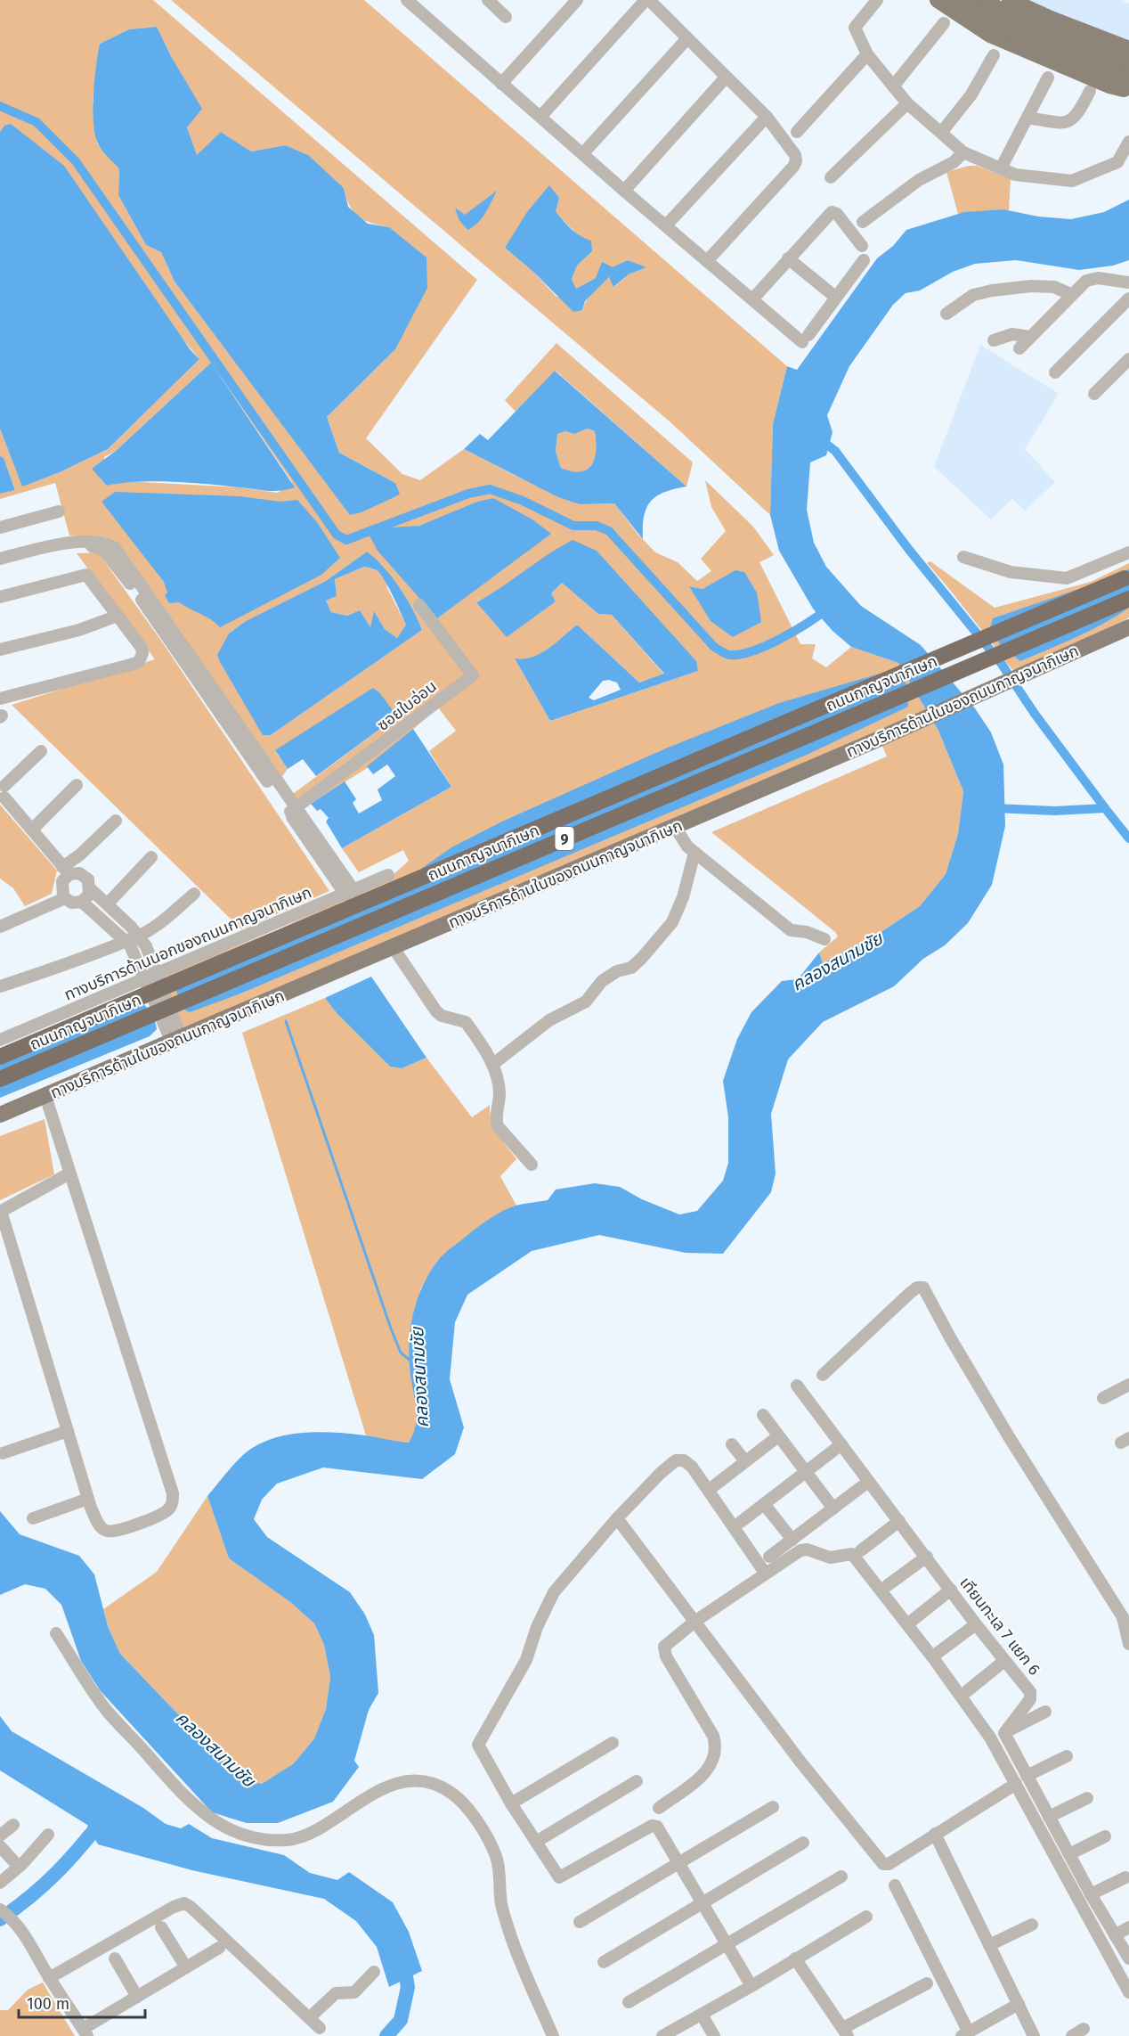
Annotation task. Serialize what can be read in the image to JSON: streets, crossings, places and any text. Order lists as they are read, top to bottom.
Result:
{
  "streets": {
    "highway": ["ถนนกาญจนาภิเษก", "9"],
    "main road": ["ทางบริการด้านในของถนนกาญจนาภิเษก"],
    "street": ["ซอยใบอ่อน", "ทางบริการด้านนอกของถนนกาญจนาภิเษก", "เทียนทะเล 7 แยก 6"]
  },
  "water": ["คลองสนามชัย"],
  "scale_bar": "100 m"
}
